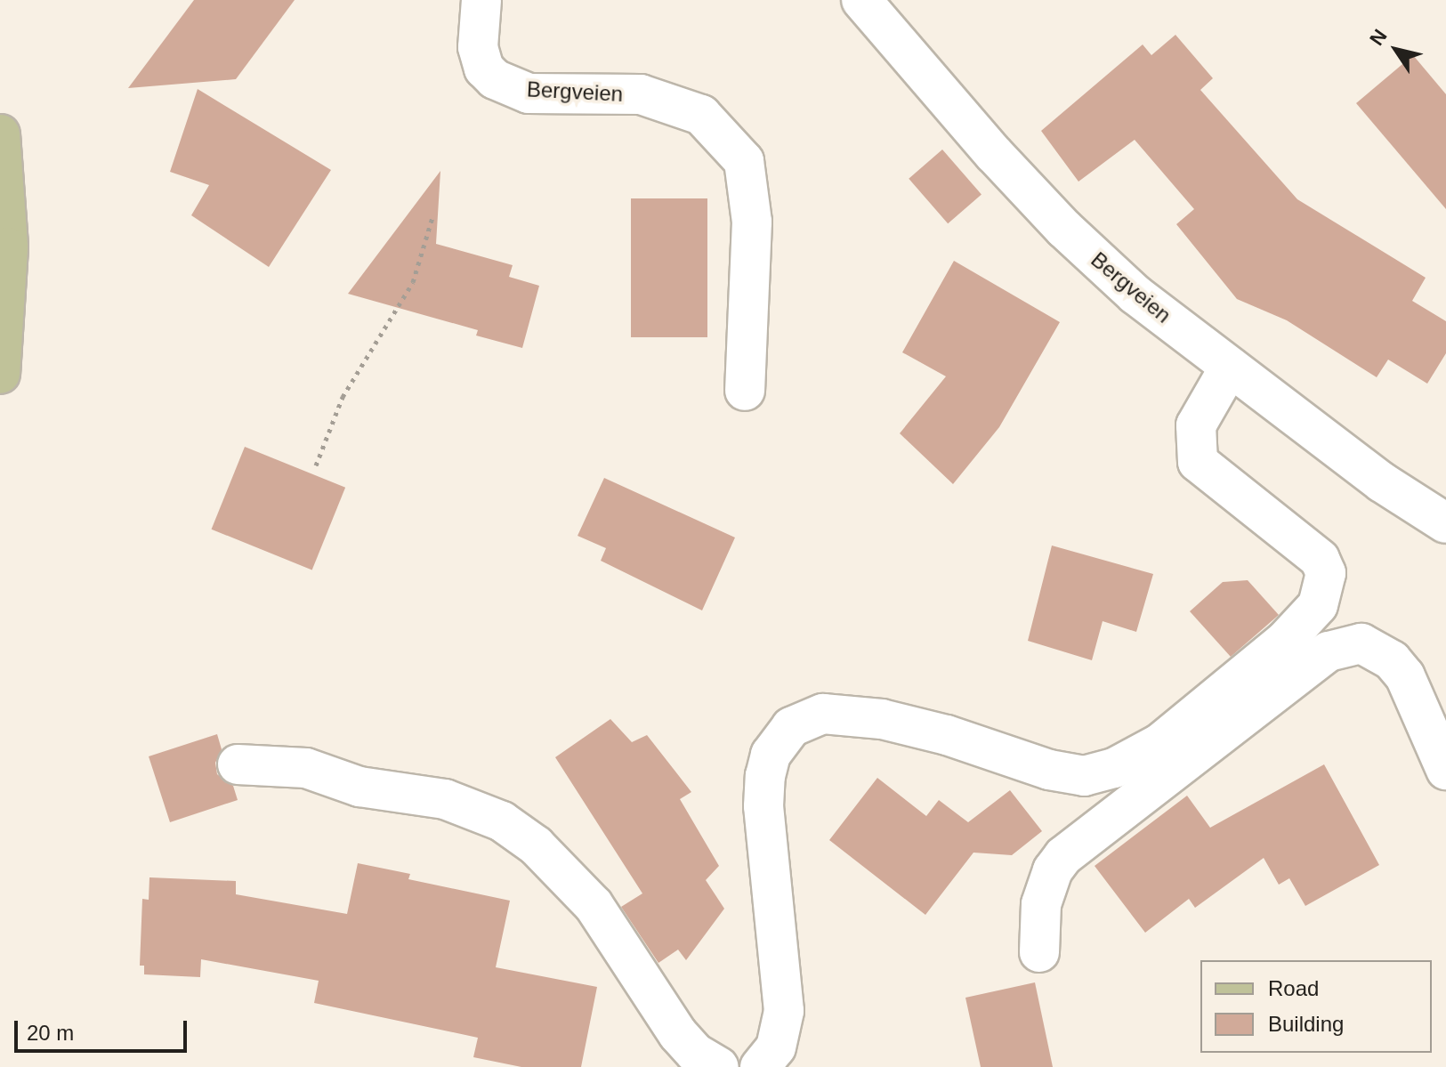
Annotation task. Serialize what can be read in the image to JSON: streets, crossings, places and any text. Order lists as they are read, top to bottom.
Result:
{
  "streets": {
    "street": ["Bergveien"]
  },
  "legend": ["Road", "Building"],
  "scale_bar": "20 m",
  "north": "top left"
}
